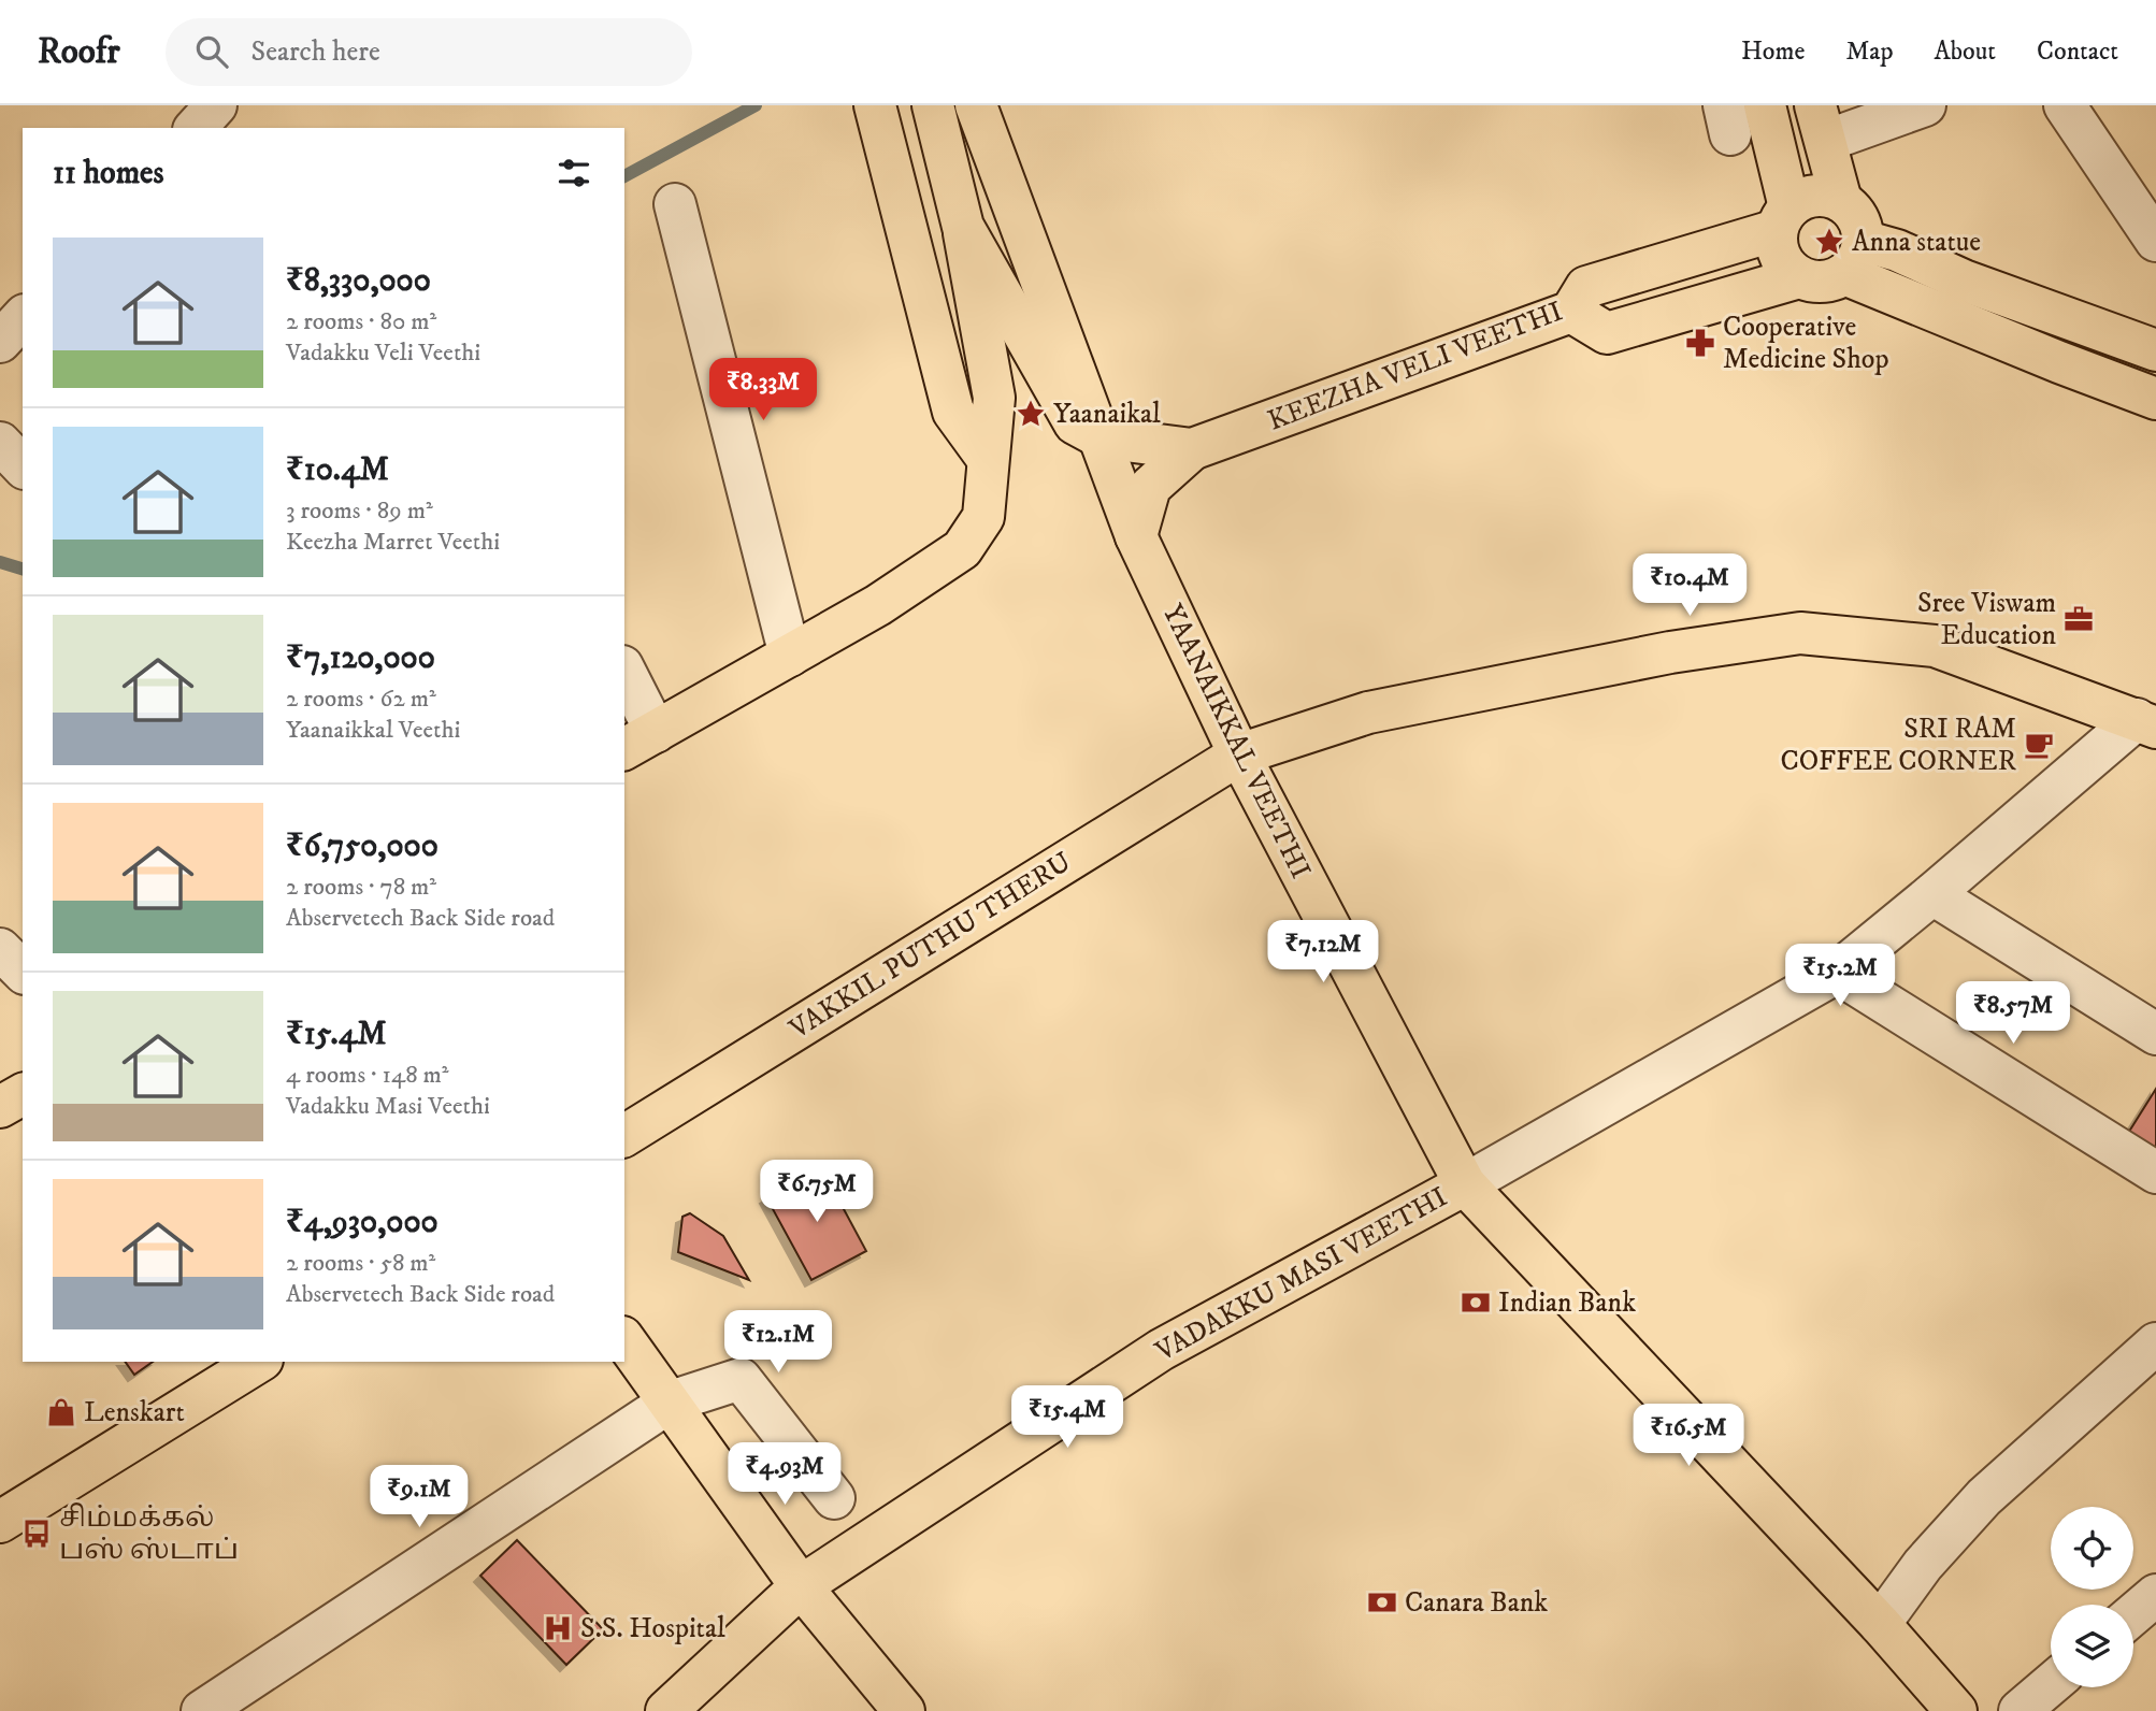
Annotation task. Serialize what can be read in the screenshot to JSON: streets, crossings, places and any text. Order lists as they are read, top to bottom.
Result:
{
  "streets": {
    "main road": [
      "KEEZHA VELI VEETHI",
      "YAANAIKKAL VEETHI",
      "VAKKIL PUTHU THERU",
      "VADAKKU MASI VEETHI"
    ]
  },
  "crossings": [
    ["KEEZHA VELI VEETHI", "YAANAIKKAL VEETHI"],
    ["YAANAIKKAL VEETHI", "VAKKIL PUTHU THERU"],
    ["YAANAIKKAL VEETHI", "VADAKKU MASI VEETHI"]
  ],
  "places": {
    "place": ["Anna statue", "Yaanaikal"],
    "pharmacy": ["Cooperative Medicine Shop"],
    "office": ["Sree Viswam Education"],
    "cafe": ["SRI RAM COFFEE CORNER"],
    "bank": ["Indian Bank", "Canara Bank"],
    "shop": ["Lenskart"],
    "bus stop": ["சிம்மக்கல் பஸ் ஸ்டாப்"],
    "hospital": ["S.S. Hospital"]
  },
  "page": {
    "header": "Roofr",
    "search": "Search here",
    "nav": [
      "Home",
      "Map",
      "About",
      "Contact"
    ],
    "heading": "11 homes",
    "list": [
      {
        "name": "₹8,330,000",
        "note": "2 rooms · 80 m² · Vadakku Veli Veethi"
      },
      {
        "name": "₹10.4M",
        "note": "3 rooms · 89 m² · Keezha Marret Veethi"
      },
      {
        "name": "₹7,120,000",
        "note": "2 rooms · 62 m² · Yaanaikkal Veethi"
      },
      {
        "name": "₹6,750,000",
        "note": "2 rooms · 78 m² · Abservetech Back Side road"
      },
      {
        "name": "₹15.4M",
        "note": "4 rooms · 148 m² · Vadakku Masi Veethi"
      },
      {
        "name": "₹4,930,000",
        "note": "2 rooms · 58 m² · Abservetech Back Side road"
      }
    ],
    "price": [
      "₹8.33M",
      "₹10.4M",
      "₹7.12M",
      "₹15.2M",
      "₹8.57M",
      "₹6.75M",
      "₹12.1M",
      "₹15.4M",
      "₹16.5M",
      "₹4.93M",
      "₹9.1M"
    ]
  }
}
